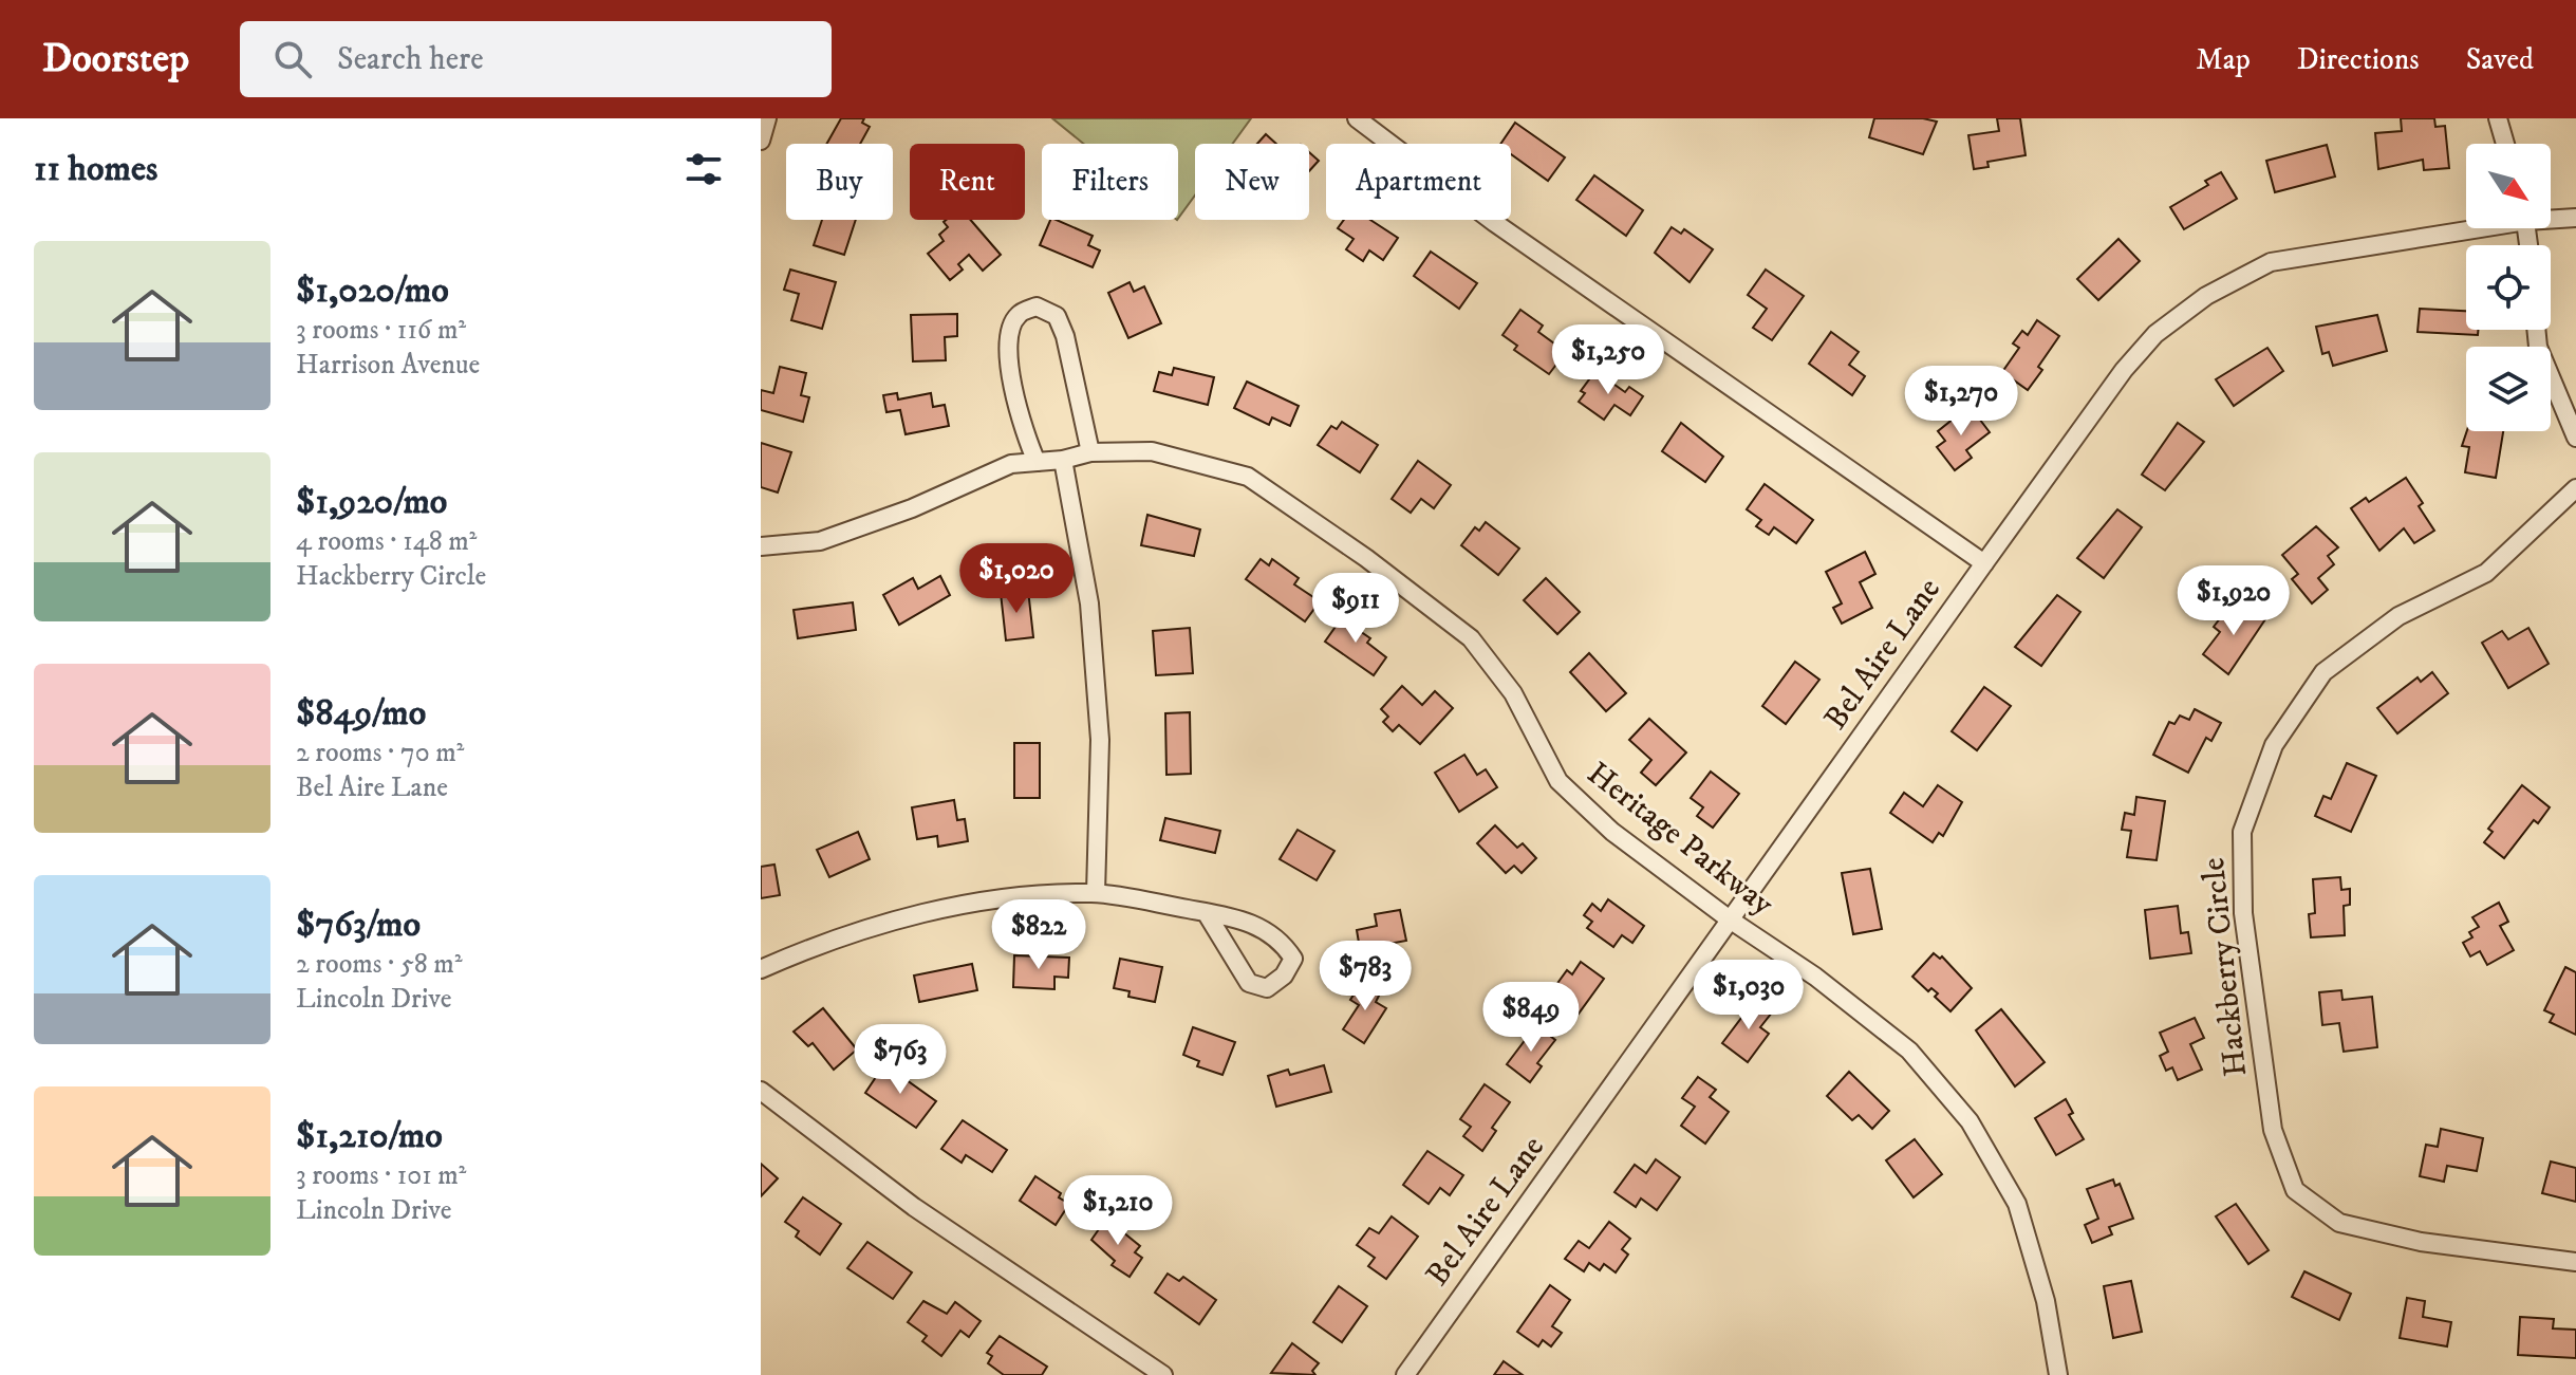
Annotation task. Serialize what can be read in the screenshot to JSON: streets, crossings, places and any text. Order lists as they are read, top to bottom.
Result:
{
  "streets": {
    "street": ["Bel Aire Lane", "Heritage Parkway", "Hackberry Circle"]
  },
  "crossings": [
    ["Bel Aire Lane", "Heritage Parkway"]
  ],
  "north": "bottom right",
  "page": {
    "header": "Doorstep",
    "search": "Search here",
    "nav": ["Map", "Directions", "Saved"],
    "heading": "11 homes",
    "chip": [
      "Buy",
      "Rent",
      "Filters",
      "New",
      "Apartment"
    ],
    "list": [
      {
        "name": "$1,020/mo",
        "note": "3 rooms · 116 m² · Harrison Avenue"
      },
      {
        "name": "$1,920/mo",
        "note": "4 rooms · 148 m² · Hackberry Circle"
      },
      {
        "name": "$849/mo",
        "note": "2 rooms · 70 m² · Bel Aire Lane"
      },
      {
        "name": "$763/mo",
        "note": "2 rooms · 58 m² · Lincoln Drive"
      },
      {
        "name": "$1,210/mo",
        "note": "3 rooms · 101 m² · Lincoln Drive"
      }
    ],
    "price": [
      "$1,250",
      "$1,270",
      "$1,020",
      "$1,920",
      "$911",
      "$822",
      "$783",
      "$1,030",
      "$849",
      "$763",
      "$1,210"
    ]
  }
}
